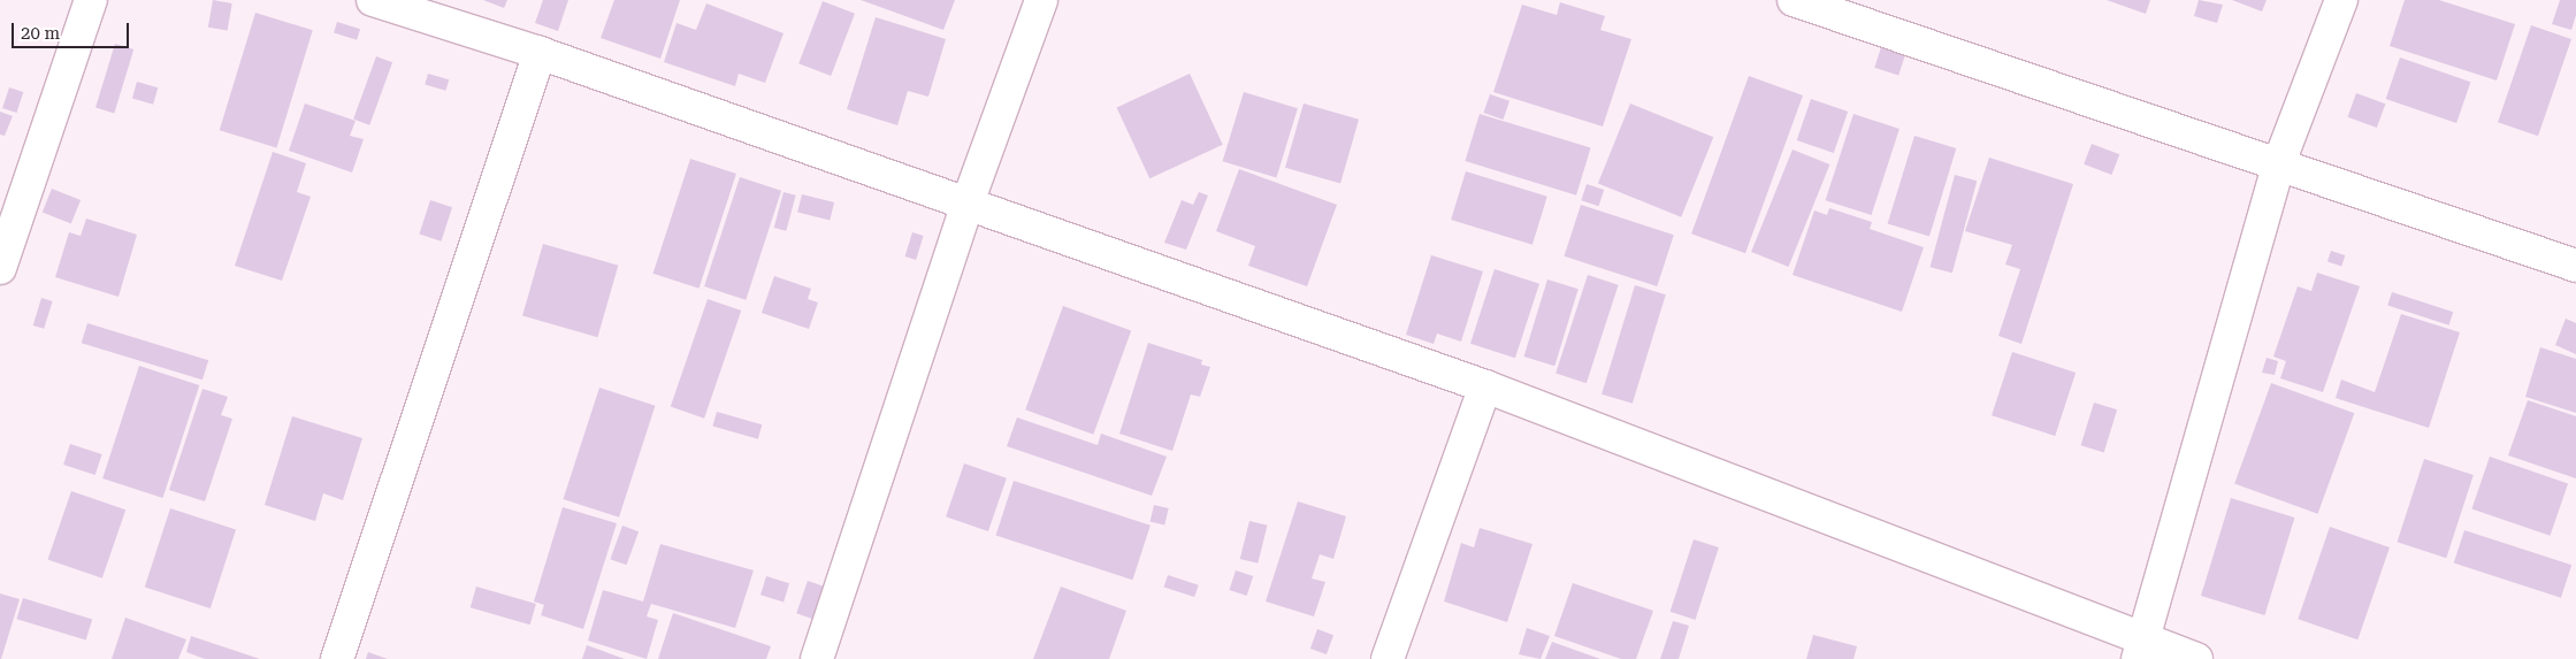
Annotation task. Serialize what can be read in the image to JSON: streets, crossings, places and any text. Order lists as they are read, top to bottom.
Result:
{
  "scale_bar": "20 m"
}
